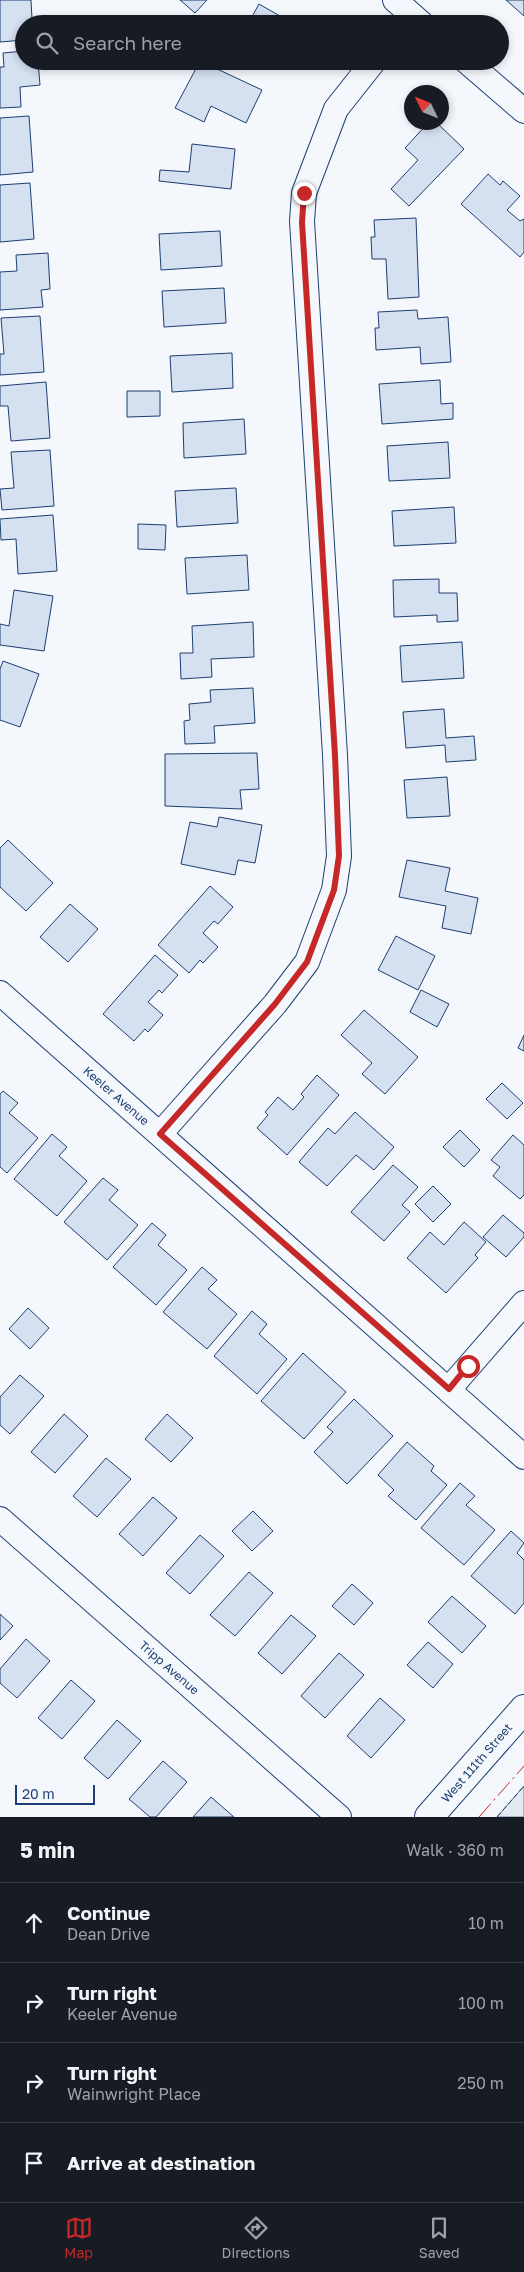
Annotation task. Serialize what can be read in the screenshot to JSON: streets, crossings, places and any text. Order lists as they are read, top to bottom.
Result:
{
  "streets": {
    "main road": ["West 111th Street"],
    "street": ["Keeler Avenue", "Tripp Avenue"]
  },
  "scale_bar": "20 m",
  "north": "top left",
  "page": {
    "search": "Search here",
    "scale": "20 m",
    "heading": ["5 min", "Walk · 360 m"],
    "list": [
      ["Continue", "Dean Drive", "10 m"],
      ["Turn right", "Keeler Avenue", "100 m"],
      ["Turn right", "Wainwright Place", "250 m"],
      "Arrive at destination"
    ],
    "nav": ["Map", "Directions", "Saved"]
  }
}
